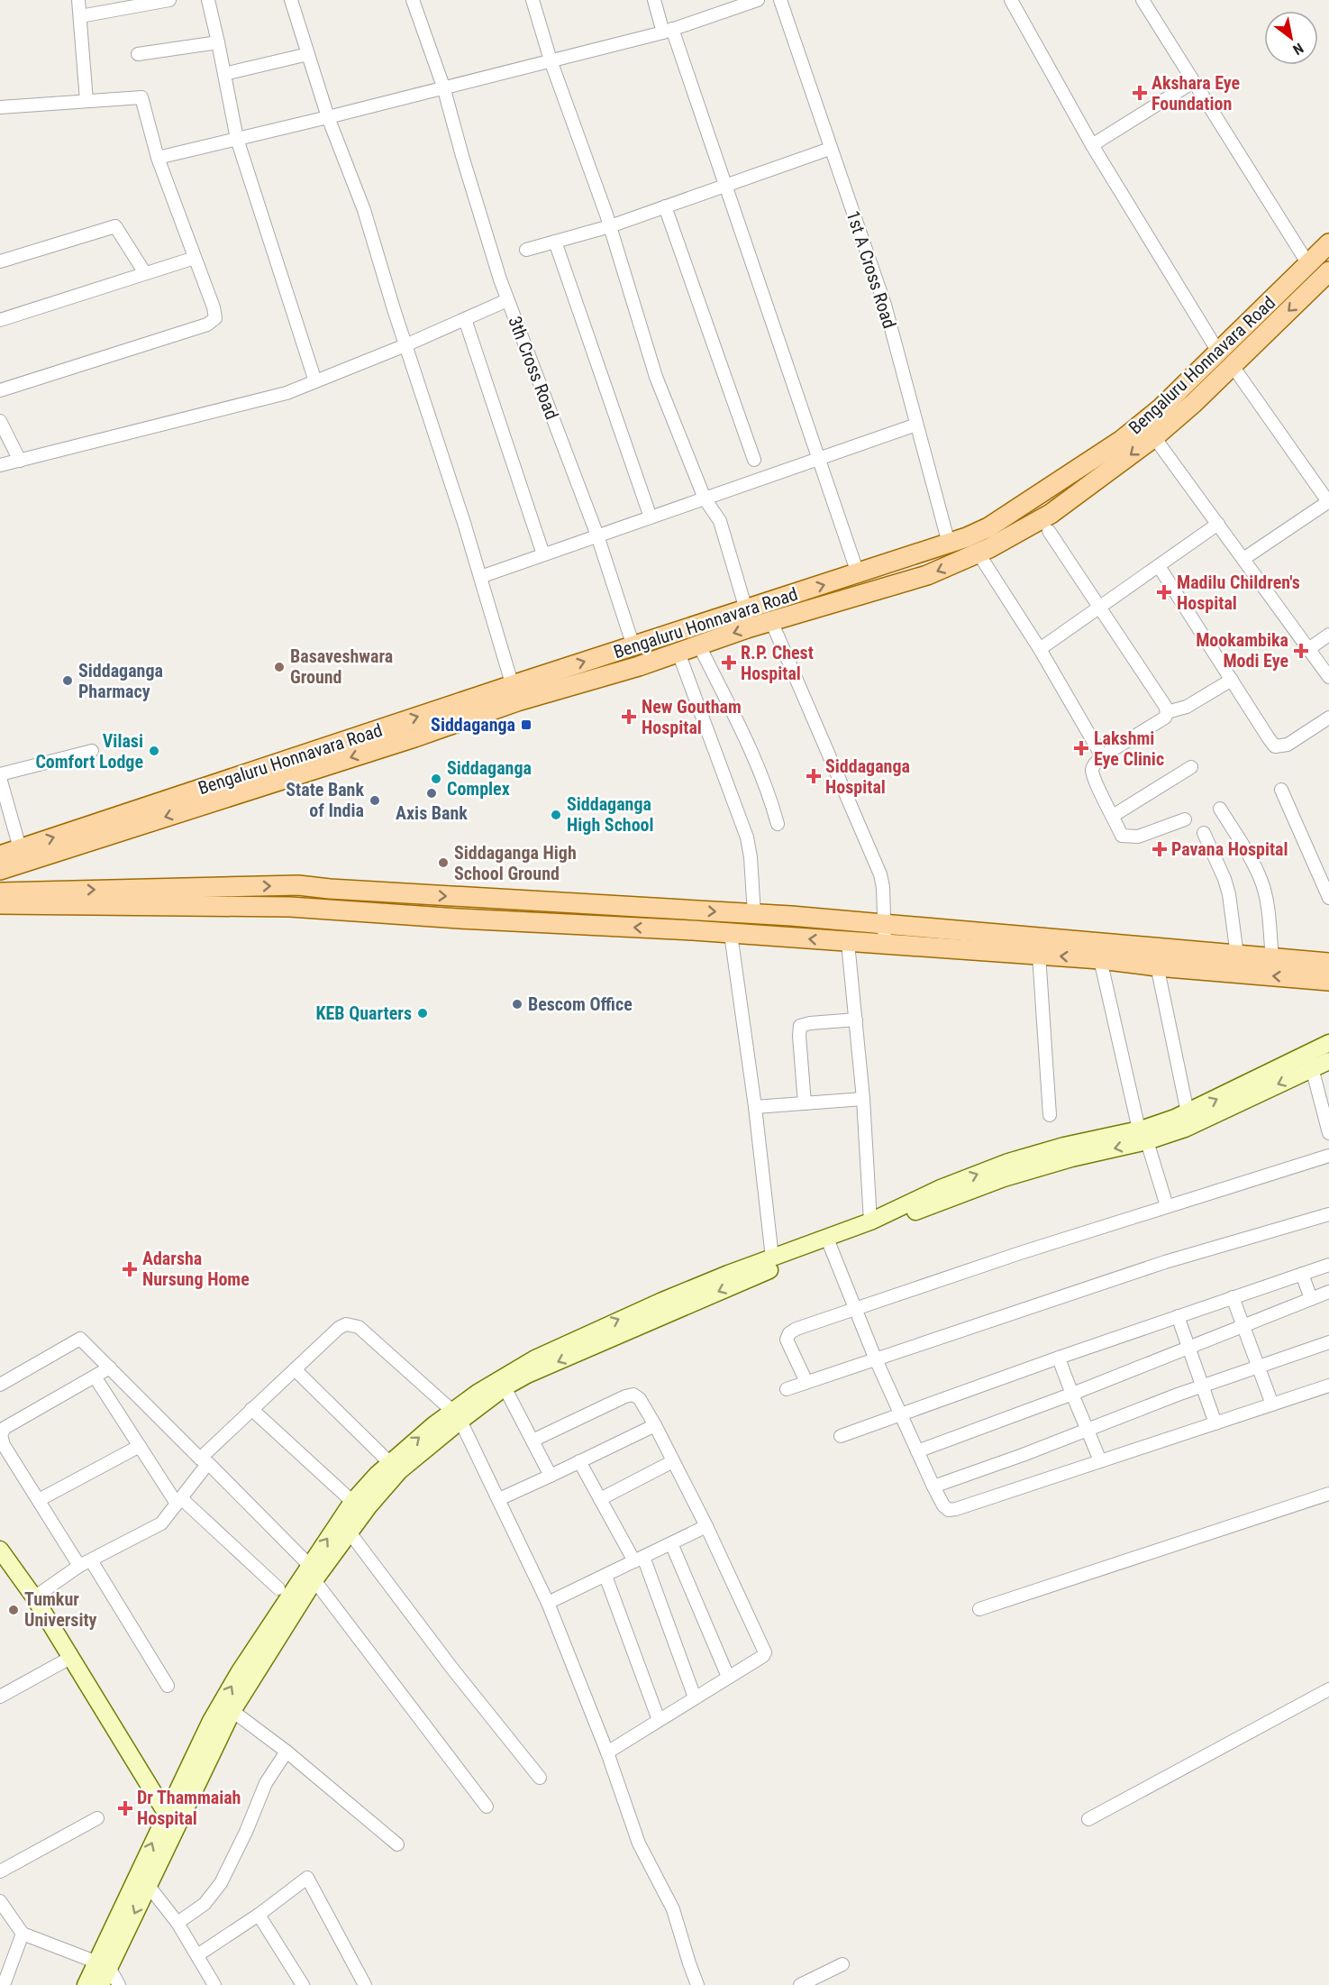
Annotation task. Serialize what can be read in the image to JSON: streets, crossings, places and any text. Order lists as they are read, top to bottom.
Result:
{
  "streets": {
    "main road": ["Bengaluru Honnavara Road"],
    "street": ["1st A Cross Road", "3th Cross Road"]
  },
  "crossings": [
    ["1st A Cross Road", "Bengaluru Honnavara Road"],
    ["Bengaluru Honnavara Road", "3th Cross Road"]
  ],
  "places": {
    "health": [
      "Akshara Eye Foundation",
      "Madilu Children's Hospital",
      "Mookambika Modi Eye",
      "R.P. Chest Hospital",
      "New Goutham Hospital",
      "Lakshmi Eye Clinic",
      "Siddaganga Hospital",
      "Pavana Hospital",
      "Adarsha Nursung Home",
      "Dr Thammaiah Hospital"
    ],
    "other": [
      "Basaveshwara Ground",
      "Siddaganga Pharmacy",
      "Vilasi Comfort Lodge",
      "Siddaganga Complex",
      "Axis Bank",
      "State Bank of India",
      "Siddaganga High School",
      "Siddaganga High School Ground",
      "Bescom Office",
      "KEB Quarters",
      "Tumkur University"
    ],
    "transit": ["Siddaganga"]
  },
  "north": "bottom right"
}
